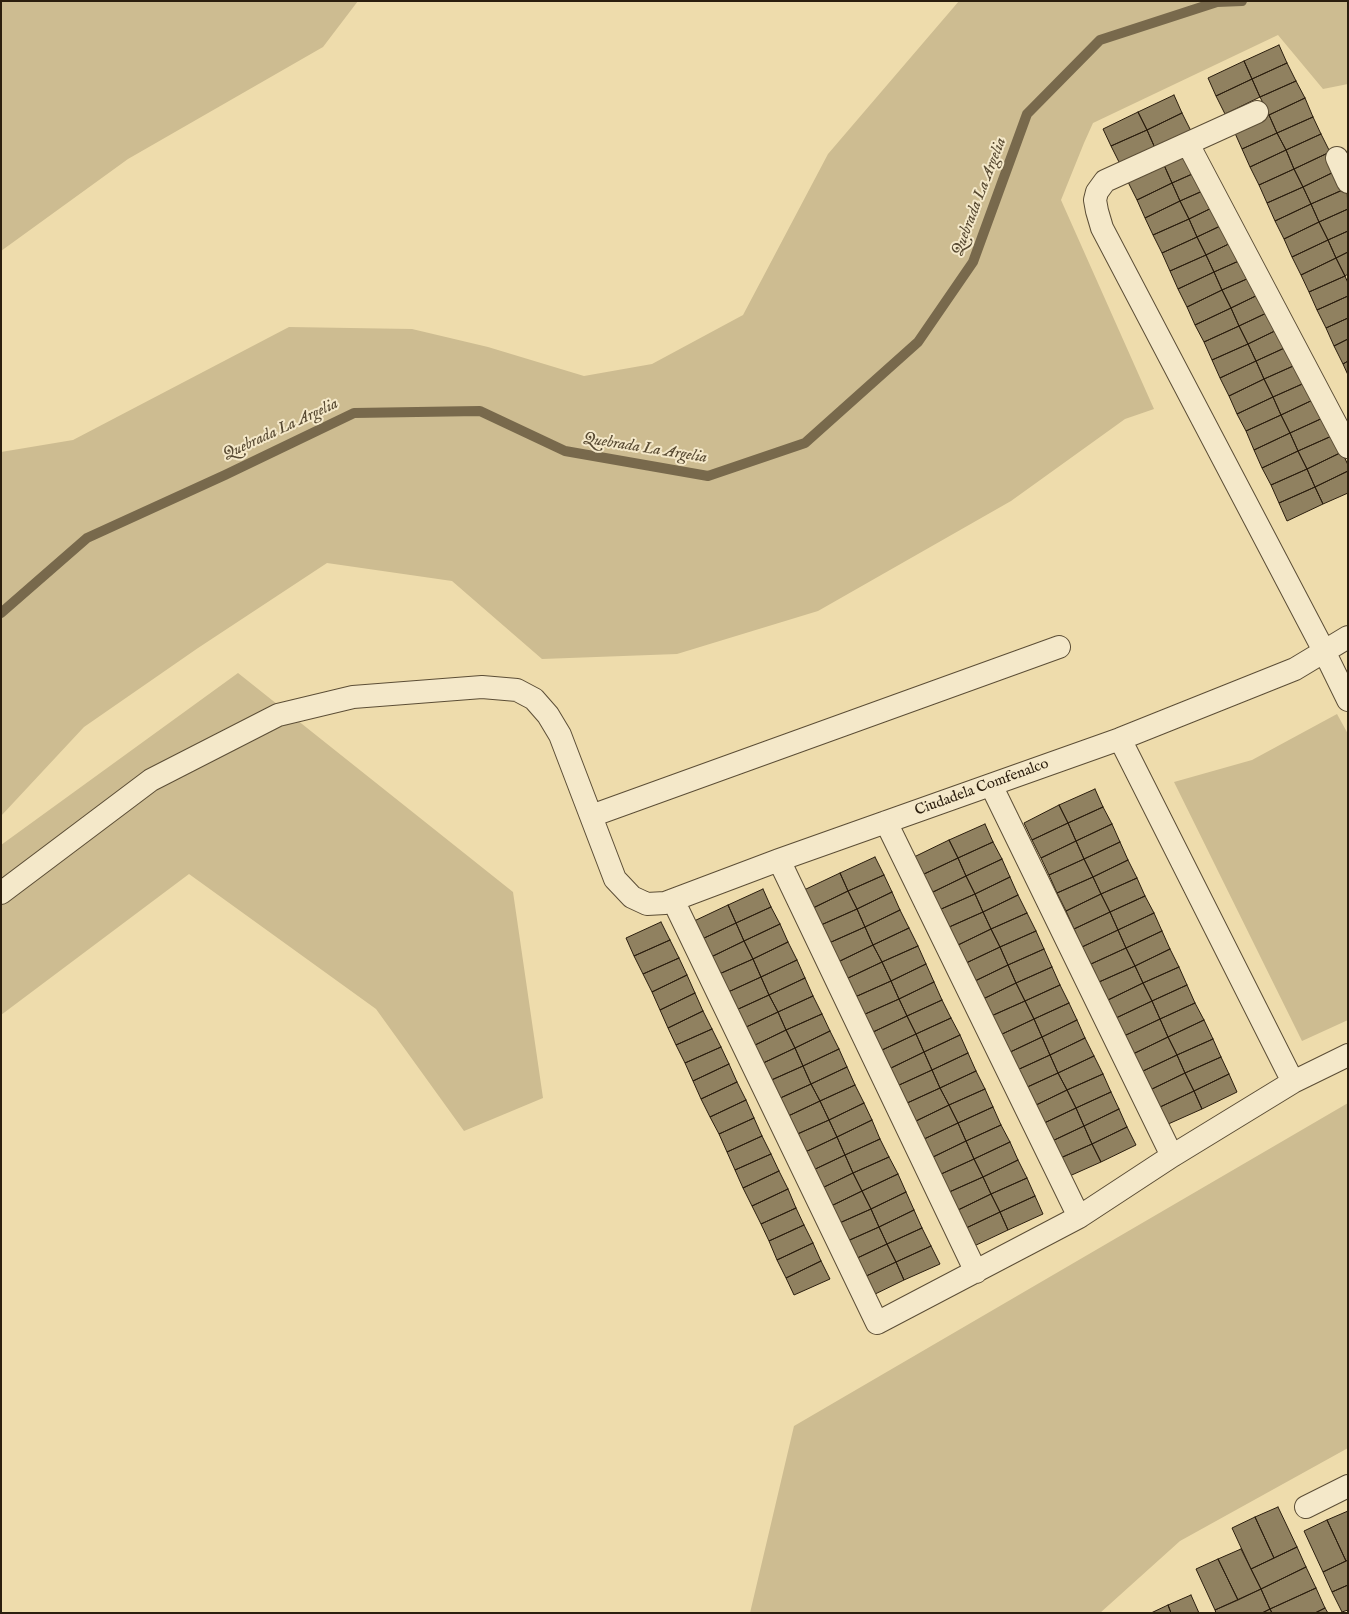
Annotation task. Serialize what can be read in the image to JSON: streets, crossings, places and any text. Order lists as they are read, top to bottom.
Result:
{
  "streets": {
    "street": ["Ciudadela Comfenalco"]
  },
  "water": ["Quebrada La Argelia"]
}
